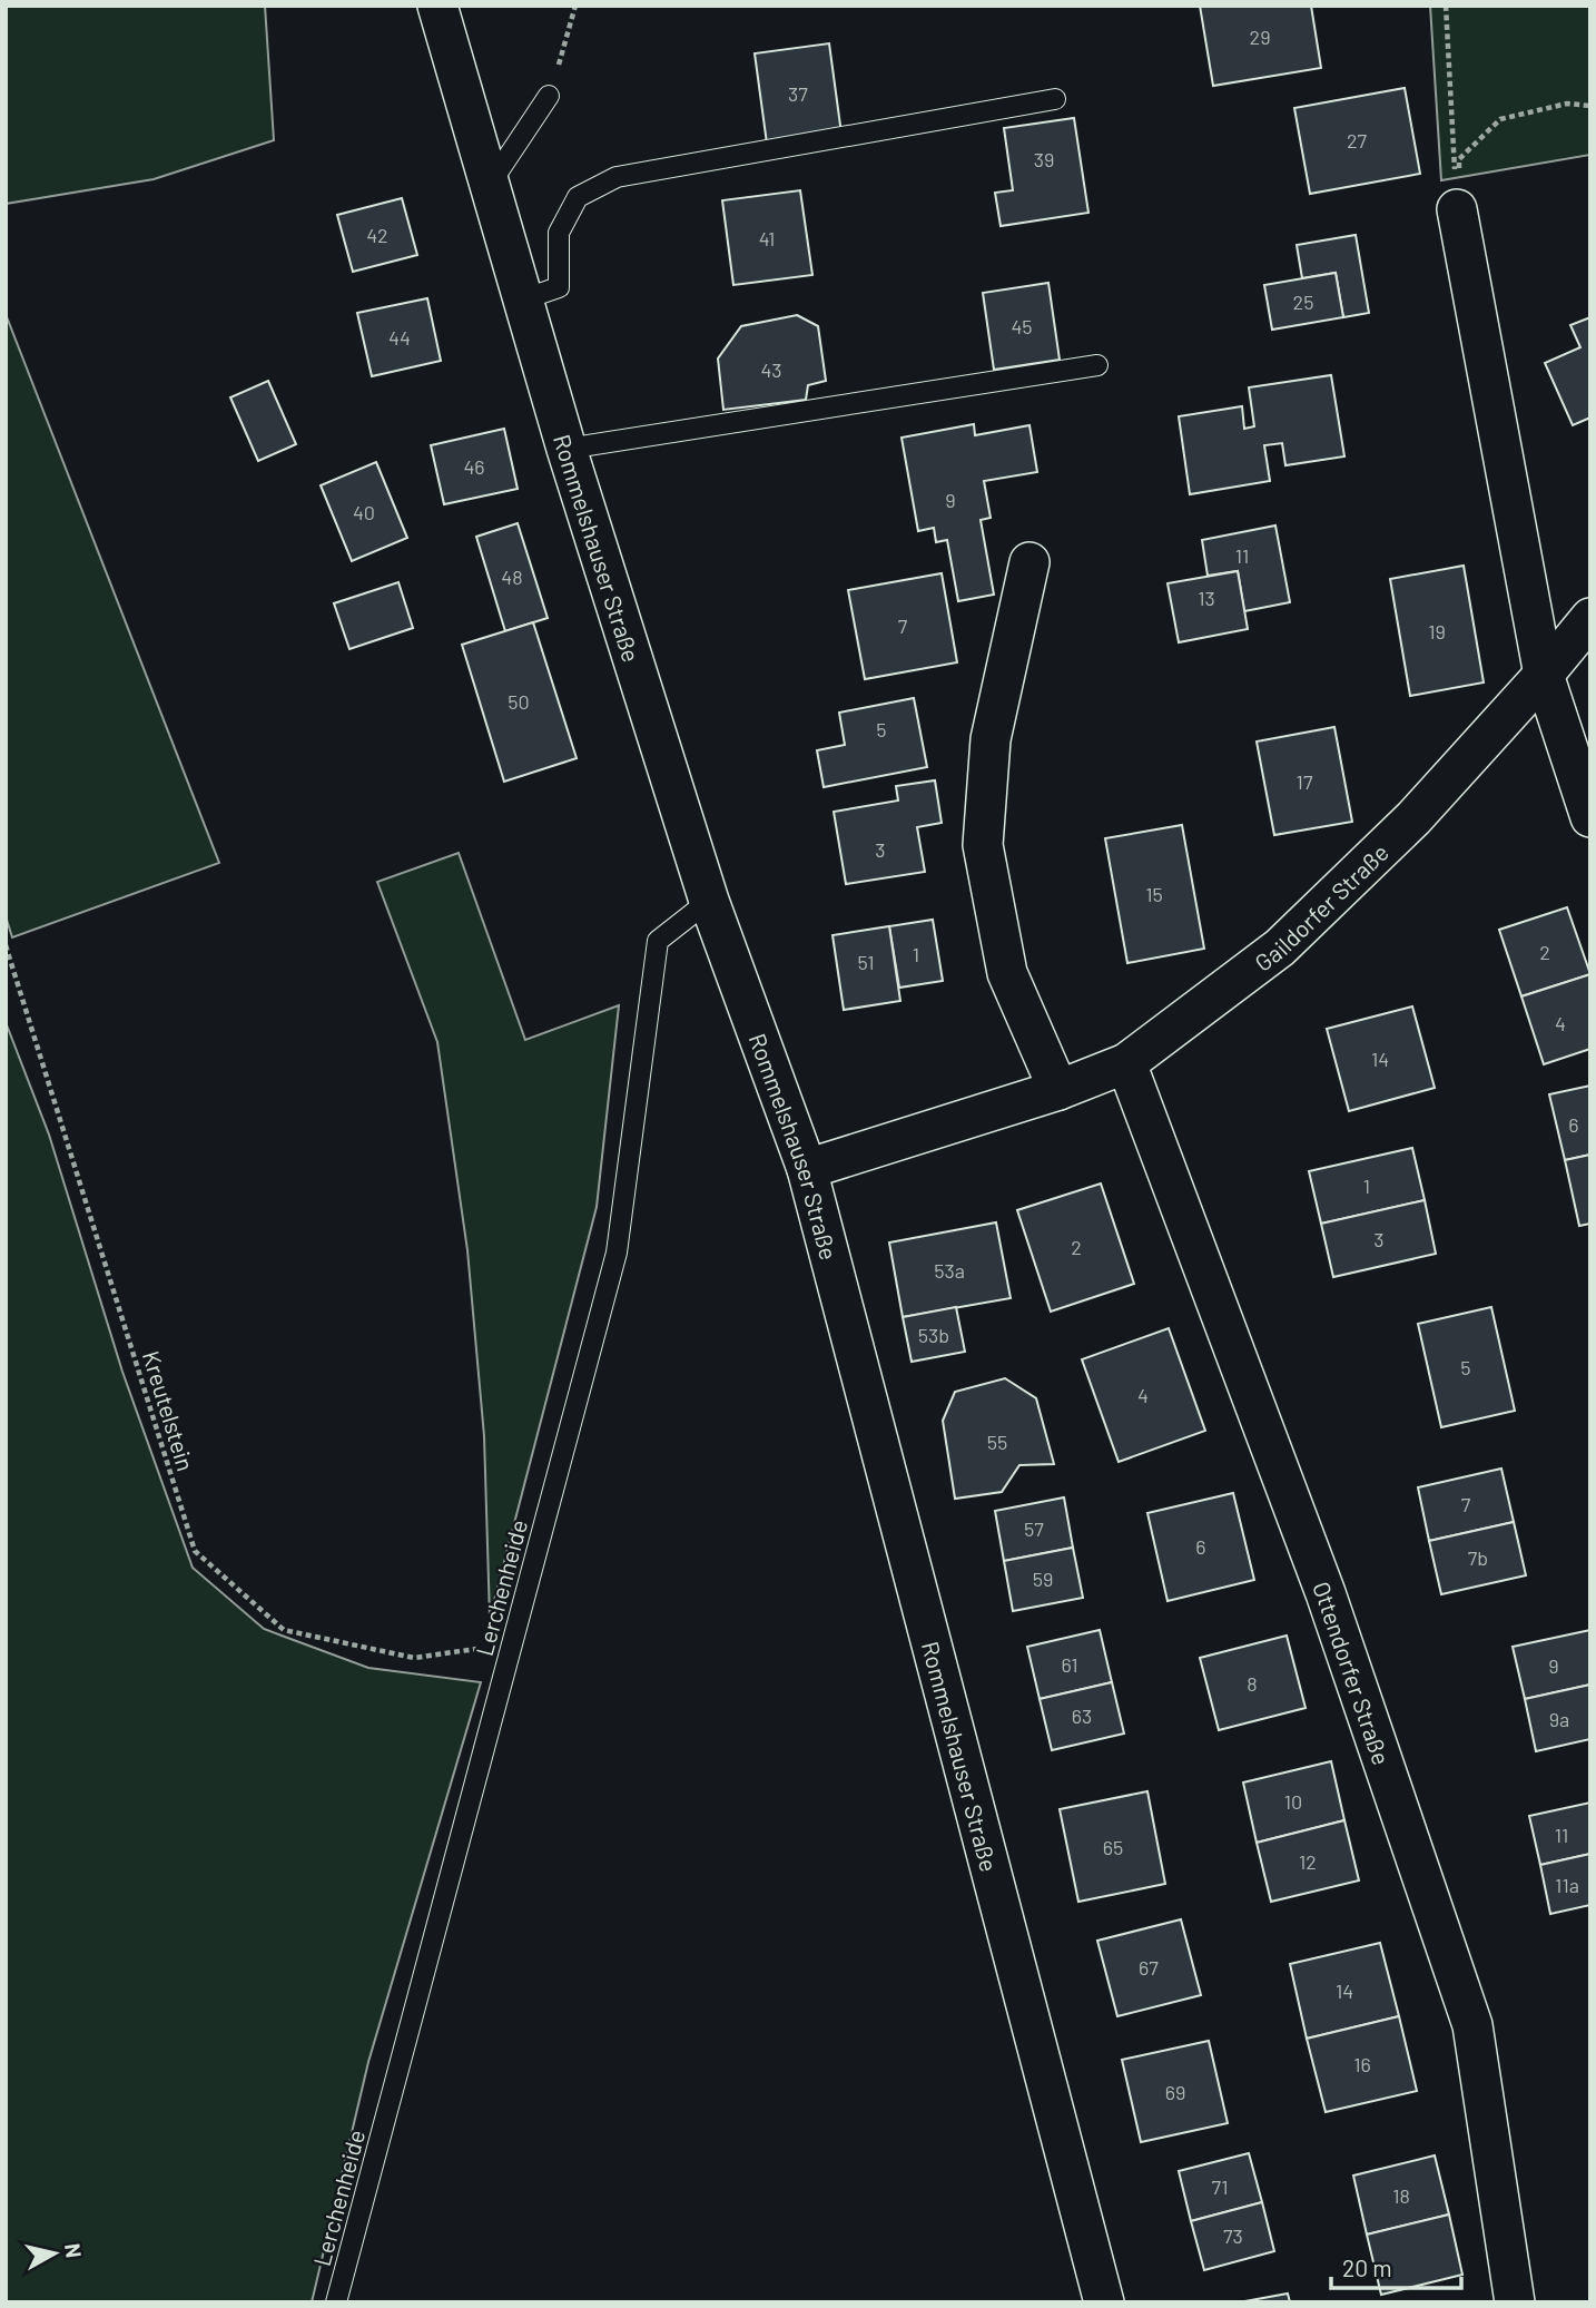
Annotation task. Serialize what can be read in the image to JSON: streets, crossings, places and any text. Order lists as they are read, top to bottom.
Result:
{
  "streets": {
    "street": ["Rommelshauser Straße", "Gaildorfer Straße", "Ottendorfer Straße"],
    "lane": ["Lerchenheide"],
    "path": ["Kreutelstein"]
  },
  "crossings": [
    ["Rommelshauser Straße", "Gaildorfer Straße"],
    ["Rommelshauser Straße", "Lerchenheide"],
    ["Gaildorfer Straße", "Ottendorfer Straße"],
    ["Kreutelstein", "Lerchenheide"]
  ],
  "house_numbers": [
    "29",
    "37",
    "27",
    "39",
    "42",
    "41",
    "25",
    "45",
    "44",
    "43",
    "46",
    "9",
    "40",
    "11",
    "48",
    "13",
    "7",
    "19",
    "50",
    "5",
    "17",
    "3",
    "15",
    "2",
    "1",
    "51",
    "4",
    "14",
    "6",
    "1",
    "3",
    "2",
    "53a",
    "53b",
    "5",
    "4",
    "55",
    "7",
    "57",
    "6",
    "7b",
    "59",
    "61",
    "9",
    "8",
    "63",
    "9a",
    "10",
    "11",
    "65",
    "12",
    "11a",
    "67",
    "14",
    "16",
    "69",
    "71",
    "18",
    "73"
  ],
  "scale_bar": "20 m",
  "north": "right"
}
